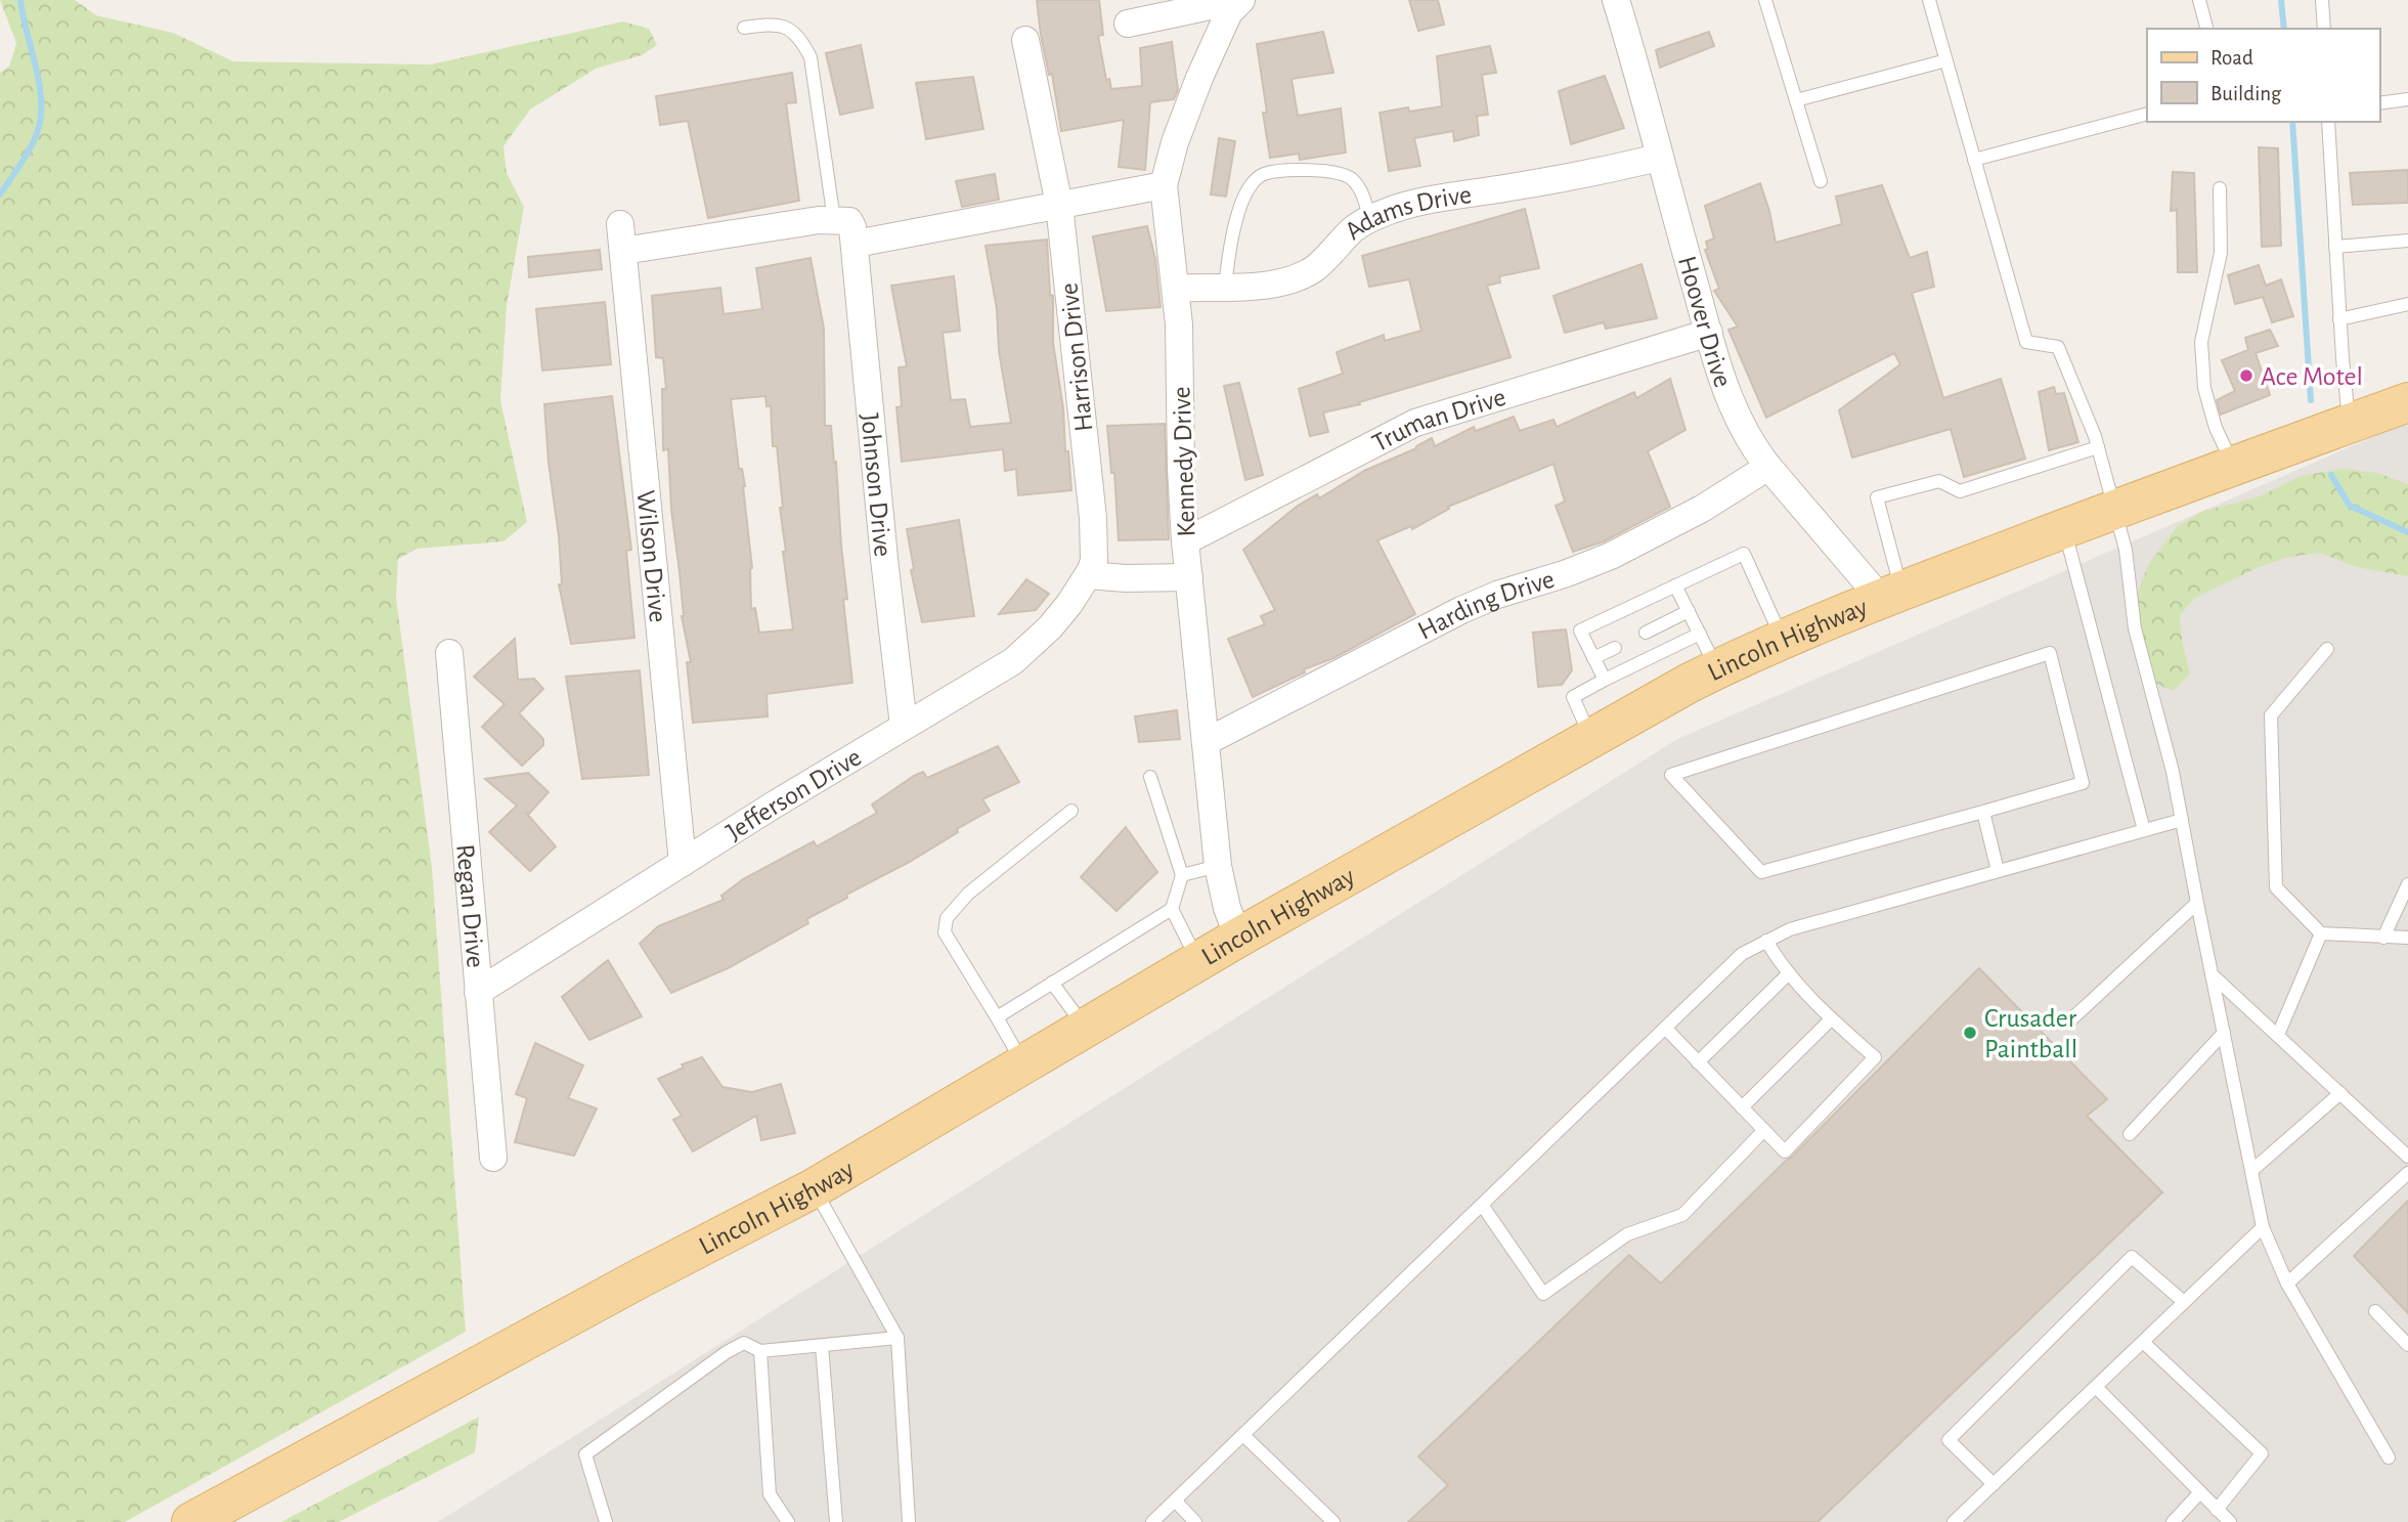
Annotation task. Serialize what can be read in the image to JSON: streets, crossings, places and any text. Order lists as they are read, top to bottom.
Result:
{
  "streets": {
    "main road": ["Lincoln Highway"],
    "street": [
      "Adams Drive",
      "Hoover Drive",
      "Harrison Drive",
      "Truman Drive",
      "Kennedy Drive",
      "Johnson Drive",
      "Wilson Drive",
      "Harding Drive",
      "Jefferson Drive",
      "Regan Drive"
    ]
  },
  "crossings": [
    ["Adams Drive", "Hoover Drive"],
    ["Adams Drive", "Kennedy Drive"],
    ["Hoover Drive", "Truman Drive"],
    ["Hoover Drive", "Harding Drive"],
    ["Hoover Drive", "Lincoln Highway"],
    ["Harrison Drive", "Jefferson Drive"],
    ["Truman Drive", "Kennedy Drive"],
    ["Kennedy Drive", "Harding Drive"],
    ["Kennedy Drive", "Lincoln Highway"],
    ["Johnson Drive", "Jefferson Drive"],
    ["Wilson Drive", "Jefferson Drive"],
    ["Jefferson Drive", "Regan Drive"]
  ],
  "places": ["Ace Motel", "Crusader Paintball"],
  "legend": ["Road", "Building"]
}
